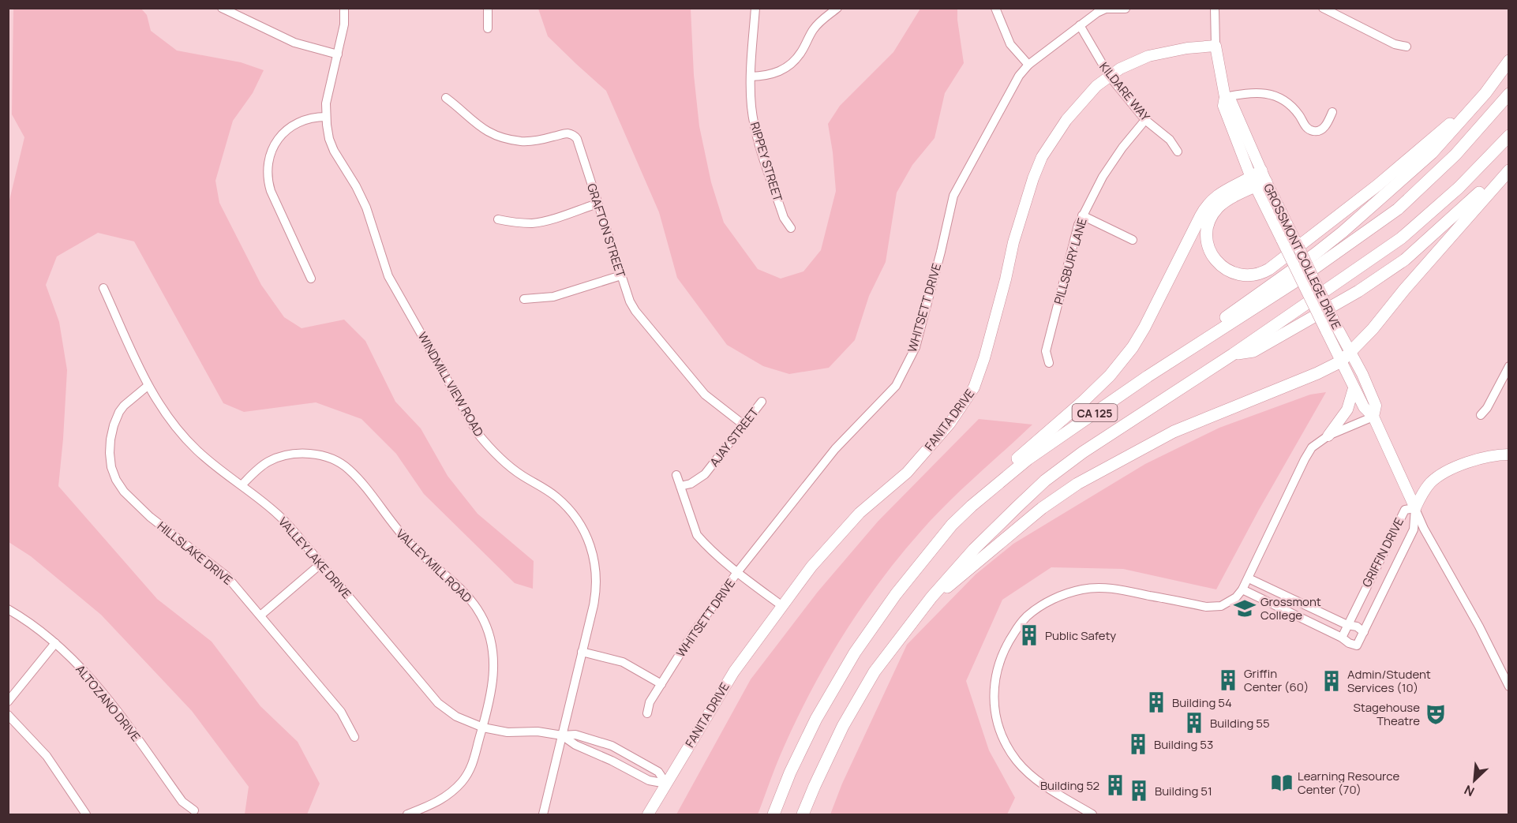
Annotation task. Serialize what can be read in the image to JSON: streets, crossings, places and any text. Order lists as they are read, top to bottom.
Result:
{
  "streets": {
    "highway": ["CA 125"],
    "main road": ["GROSSMONT COLLEGE DRIVE", "FANITA DRIVE"],
    "street": [
      "KILDARE WAY",
      "RIPPEY STREET",
      "GRAFTON STREET",
      "PILLSBURY LANE",
      "WHITSETT DRIVE",
      "WINDMILL VIEW ROAD",
      "AJAY STREET",
      "GRIFFIN DRIVE",
      "HILLSLAKE DRIVE",
      "VALLEY LAKE DRIVE",
      "VALLEY MILL ROAD",
      "ALTOZANO DRIVE"
    ]
  },
  "crossings": [
    ["KILDARE WAY", "PILLSBURY LANE"],
    ["KILDARE WAY", "WHITSETT DRIVE"],
    ["KILDARE WAY", "FANITA DRIVE"],
    ["GRAFTON STREET", "AJAY STREET"],
    ["GROSSMONT COLLEGE DRIVE", "FANITA DRIVE"],
    ["GROSSMONT COLLEGE DRIVE", "GRIFFIN DRIVE"],
    ["WINDMILL VIEW ROAD", "VALLEY LAKE DRIVE"],
    ["FANITA DRIVE", "VALLEY LAKE DRIVE"],
    ["HILLSLAKE DRIVE", "VALLEY LAKE DRIVE"],
    ["VALLEY LAKE DRIVE", "VALLEY MILL ROAD"]
  ],
  "places": {
    "school or university": ["Grossmont College"],
    "building": [
      "Public Safety",
      "Griffin Center (60)",
      "Admin/Student Services (10)",
      "Building 54",
      "Building 55",
      "Building 53",
      "Building 52",
      "Building 51"
    ],
    "theatre": ["Stagehouse Theatre"],
    "library": ["Learning Resource Center (70)"]
  },
  "north": "bottom left"
}
